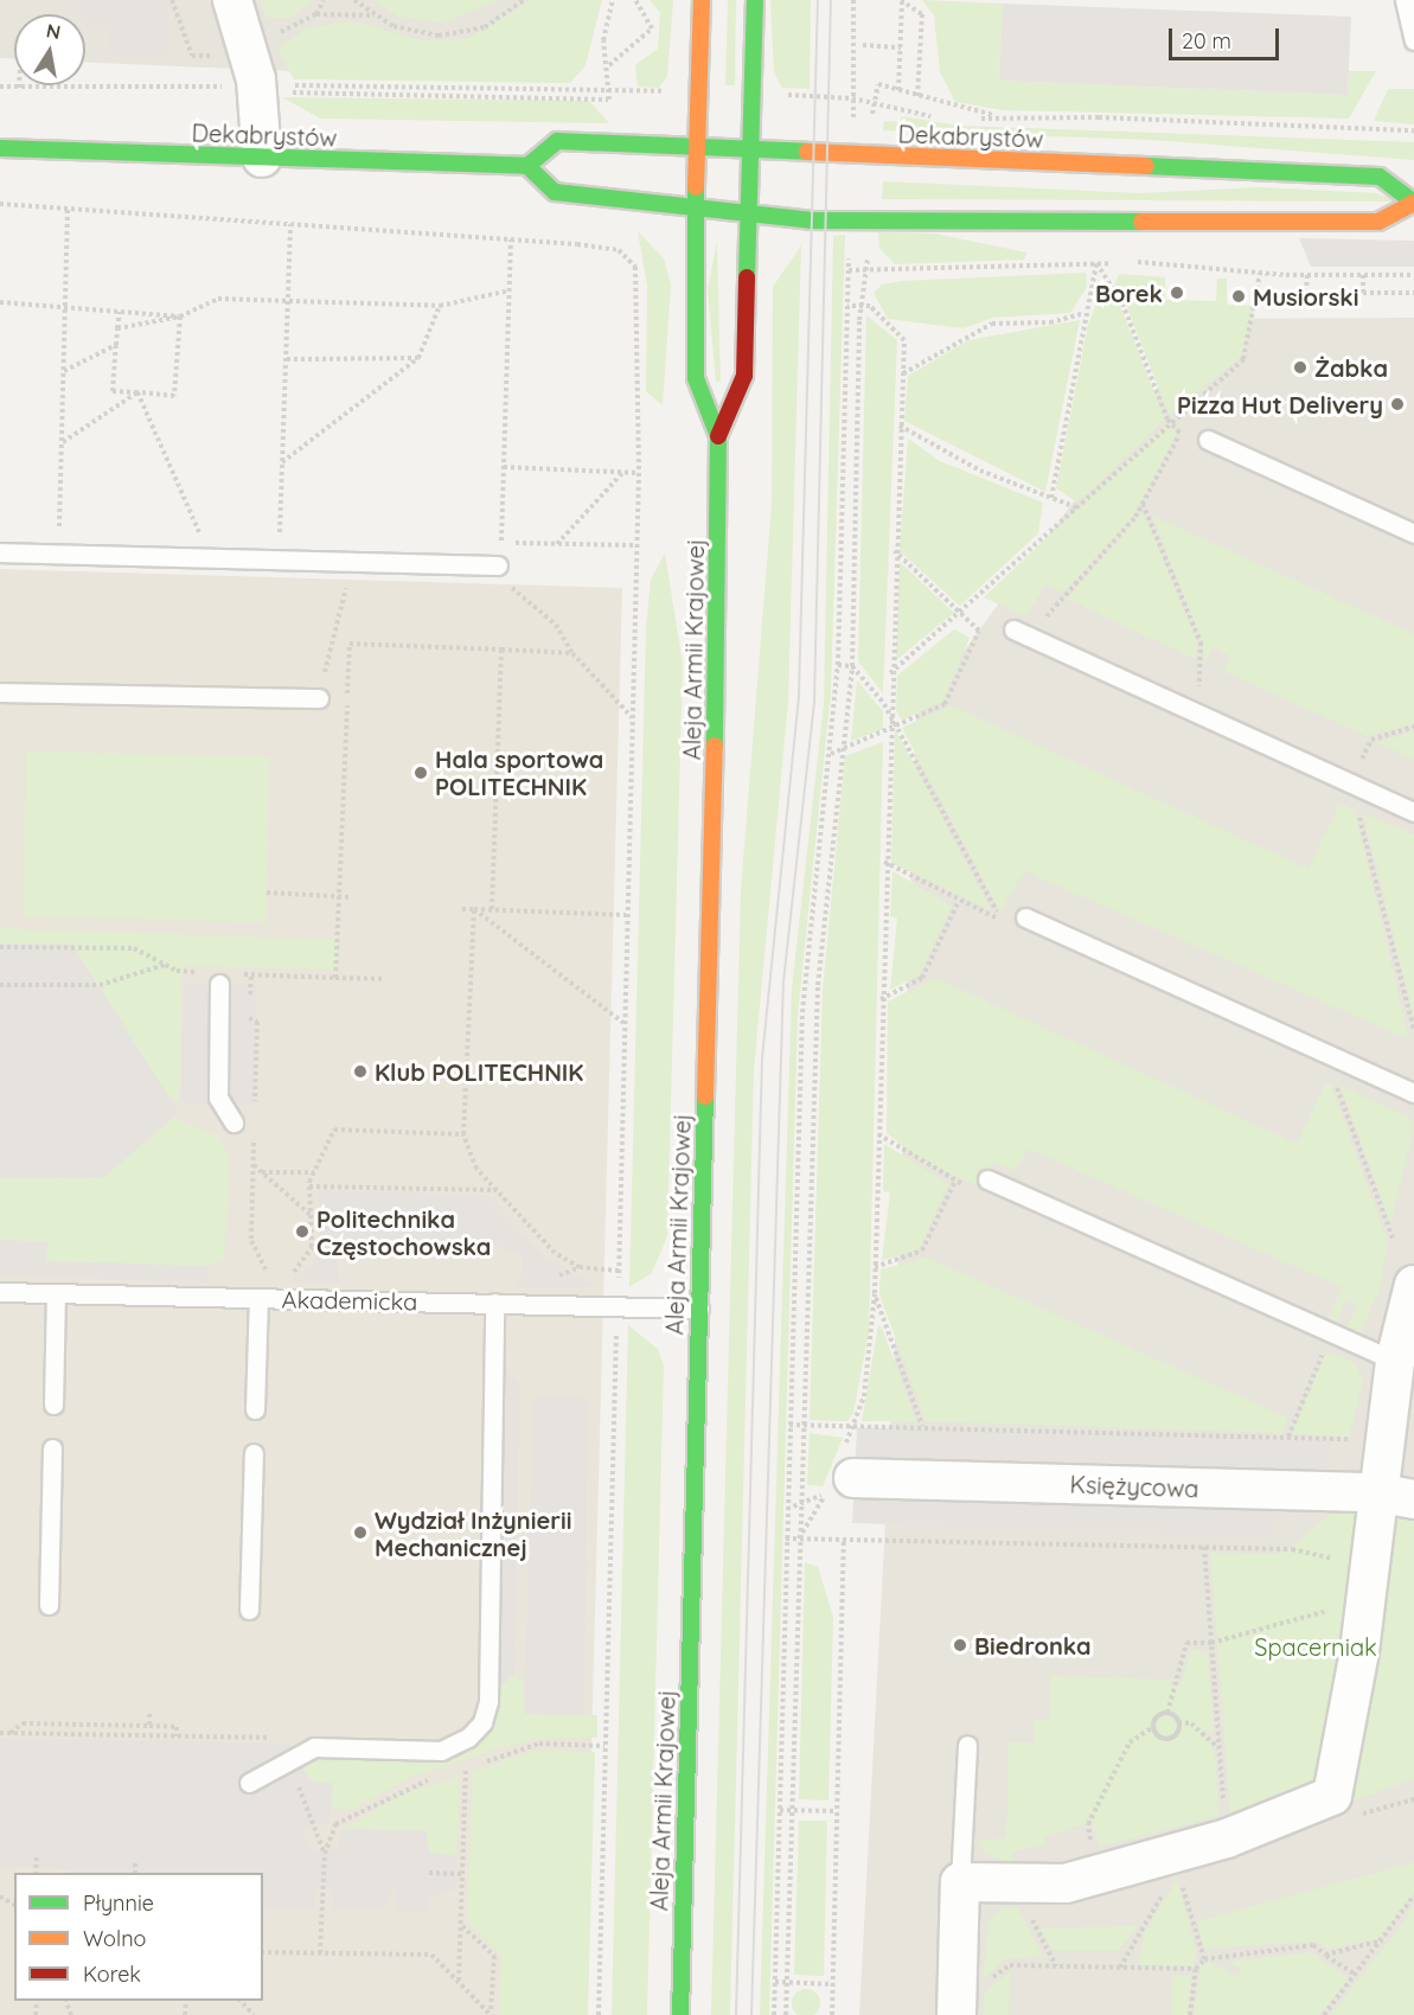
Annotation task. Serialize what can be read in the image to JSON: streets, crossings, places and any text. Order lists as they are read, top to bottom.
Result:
{
  "streets": {
    "main road": ["Dekabrystów", "Aleja Armii Krajowej"],
    "street": ["Księżycowa"],
    "lane": ["Akademicka"]
  },
  "crossings": [
    ["Dekabrystów", "Aleja Armii Krajowej"],
    ["Aleja Armii Krajowej", "Akademicka"]
  ],
  "parks": ["Spacerniak"],
  "places": [
    "Borek",
    "Musiorski",
    "Żabka",
    "Pizza Hut Delivery",
    "Hala sportowa POLITECHNIK",
    "Klub POLITECHNIK",
    "Politechnika Częstochowska",
    "Wydział Inżynierii Mechanicznej",
    "Biedronka"
  ],
  "legend": ["Płynnie", "Wolno", "Korek"],
  "scale_bar": "20 m",
  "north": "top"
}
